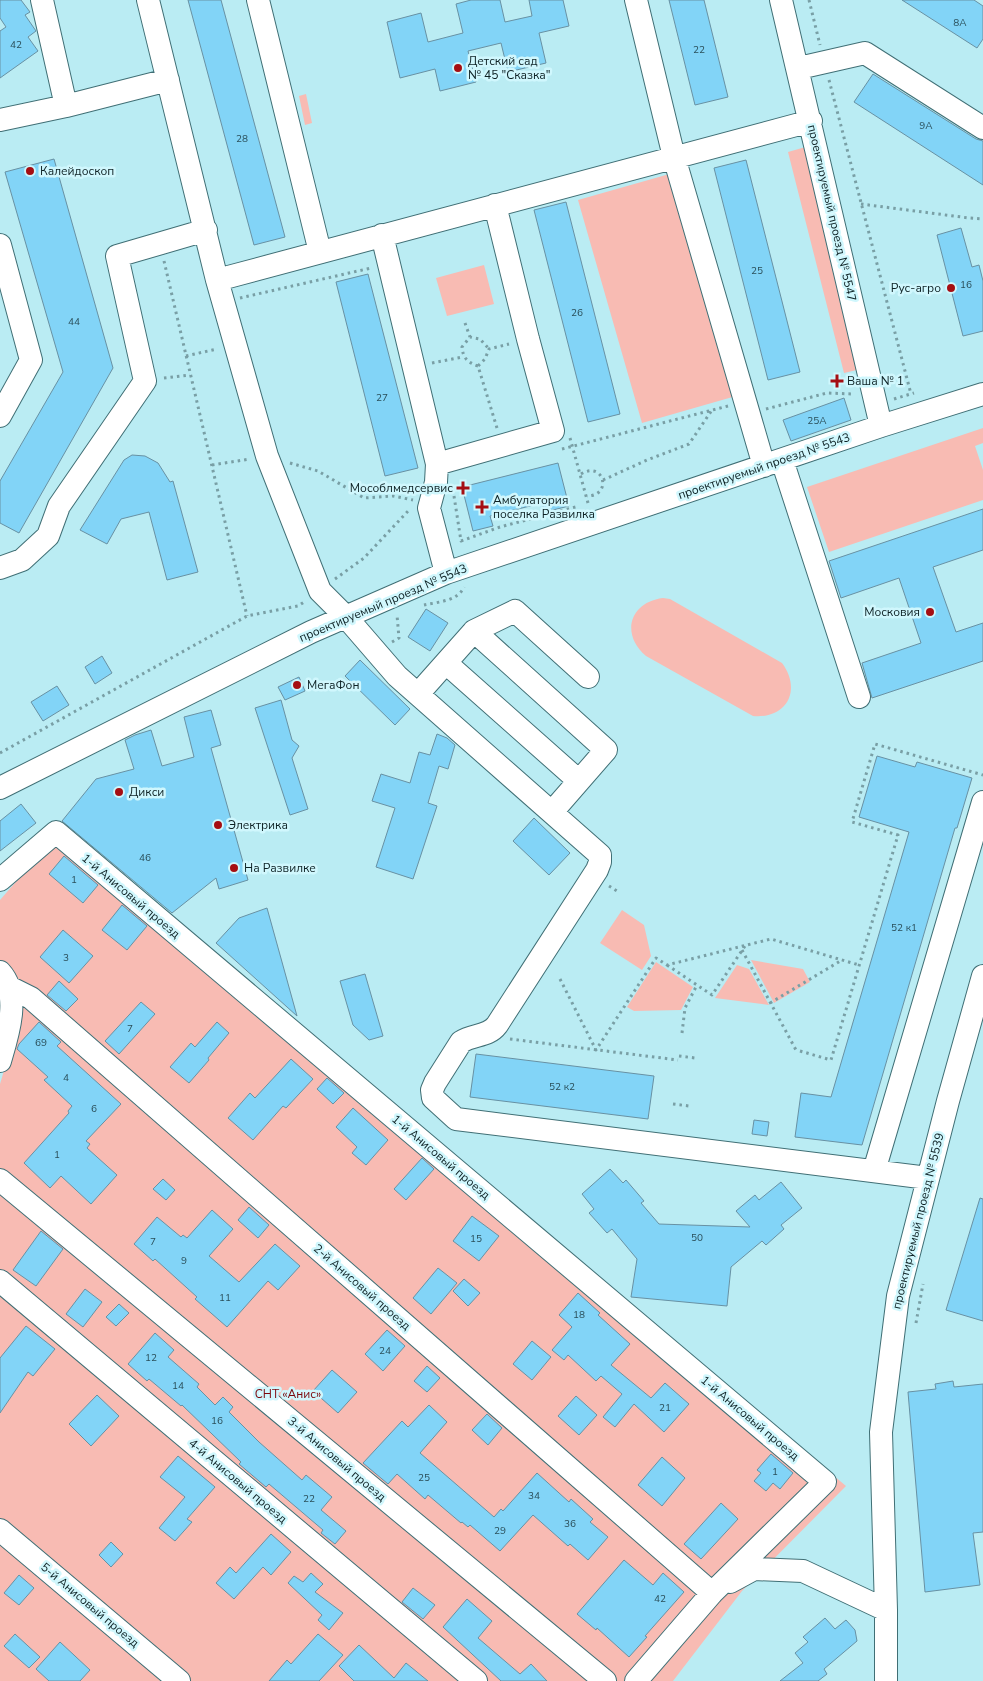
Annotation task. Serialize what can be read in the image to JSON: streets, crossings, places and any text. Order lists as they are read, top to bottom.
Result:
{
  "streets": {
    "street": [
      "проектируемый проезд № 5547",
      "проектируемый проезд № 5543",
      "1-й Анисовый проезд",
      "проектируемый проезд № 5539",
      "2-й Анисовый проезд",
      "3-й Анисовый проезд",
      "4-й Анисовый проезд",
      "5-й Анисовый проезд"
    ]
  },
  "crossings": [
    ["проектируемый проезд № 5547", "проектируемый проезд № 5543"],
    ["1-й Анисовый проезд", "2-й Анисовый проезд"]
  ],
  "parks": ["СНТ «Анис»"],
  "places": {
    "other": [
      "Детский сад № 45 \"Сказка\"",
      "Калейдоскоп",
      "Рус-агро",
      "Московия",
      "МегаФон",
      "Дикси",
      "Электрика",
      "На Развилке"
    ],
    "health": ["Ваша № 1", "Мособлмедсервис", "Амбулатория поселка Развилка"]
  },
  "house_numbers": [
    "8А",
    "42",
    "22",
    "9А",
    "28",
    "25",
    "16",
    "26",
    "44",
    "27",
    "25А",
    "46",
    "1",
    "52 к1",
    "3",
    "7",
    "69",
    "4",
    "52 к2",
    "6",
    "1",
    "50",
    "15",
    "7",
    "9",
    "11",
    "18",
    "24",
    "12",
    "14",
    "21",
    "16",
    "1",
    "25",
    "34",
    "22",
    "36",
    "29",
    "42"
  ]
}
